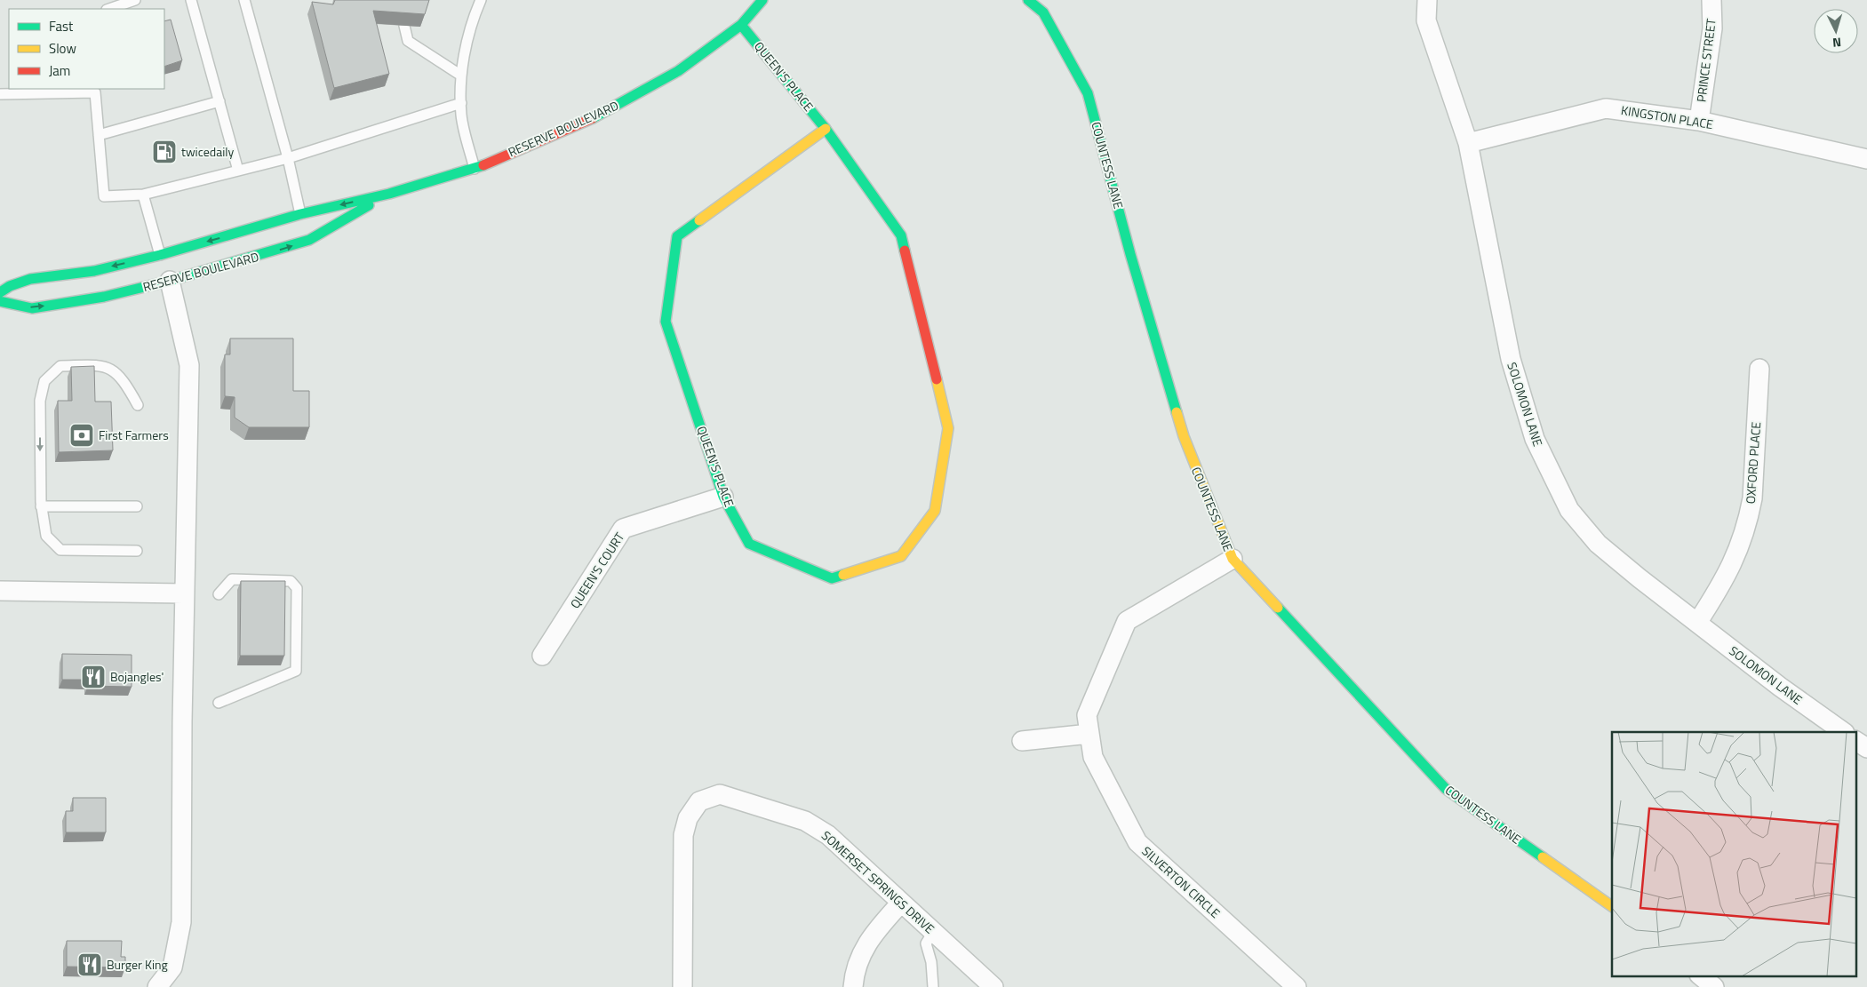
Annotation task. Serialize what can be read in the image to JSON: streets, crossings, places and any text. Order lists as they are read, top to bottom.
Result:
{
  "streets": {
    "street": [
      "PRINCE STREET",
      "QUEEN'S PLACE",
      "KINGSTON PLACE",
      "RESERVE BOULEVARD",
      "COUNTESS LANE",
      "SOLOMON LANE",
      "OXFORD PLACE",
      "QUEEN'S COURT",
      "SOMERSET SPRINGS DRIVE",
      "SILVERTON CIRCLE"
    ]
  },
  "crossings": [
    ["PRINCE STREET", "KINGSTON PLACE"],
    ["QUEEN'S PLACE", "RESERVE BOULEVARD"],
    ["QUEEN'S PLACE", "QUEEN'S COURT"],
    ["KINGSTON PLACE", "SOLOMON LANE"],
    ["COUNTESS LANE", "SILVERTON CIRCLE"],
    ["SOLOMON LANE", "OXFORD PLACE"]
  ],
  "places": {
    "fuel station": ["twicedaily"],
    "bank": ["First Farmers"],
    "restaurant": ["Bojangles'", "Burger King"]
  },
  "legend": ["Fast", "Slow", "Jam"],
  "north": "bottom"
}
